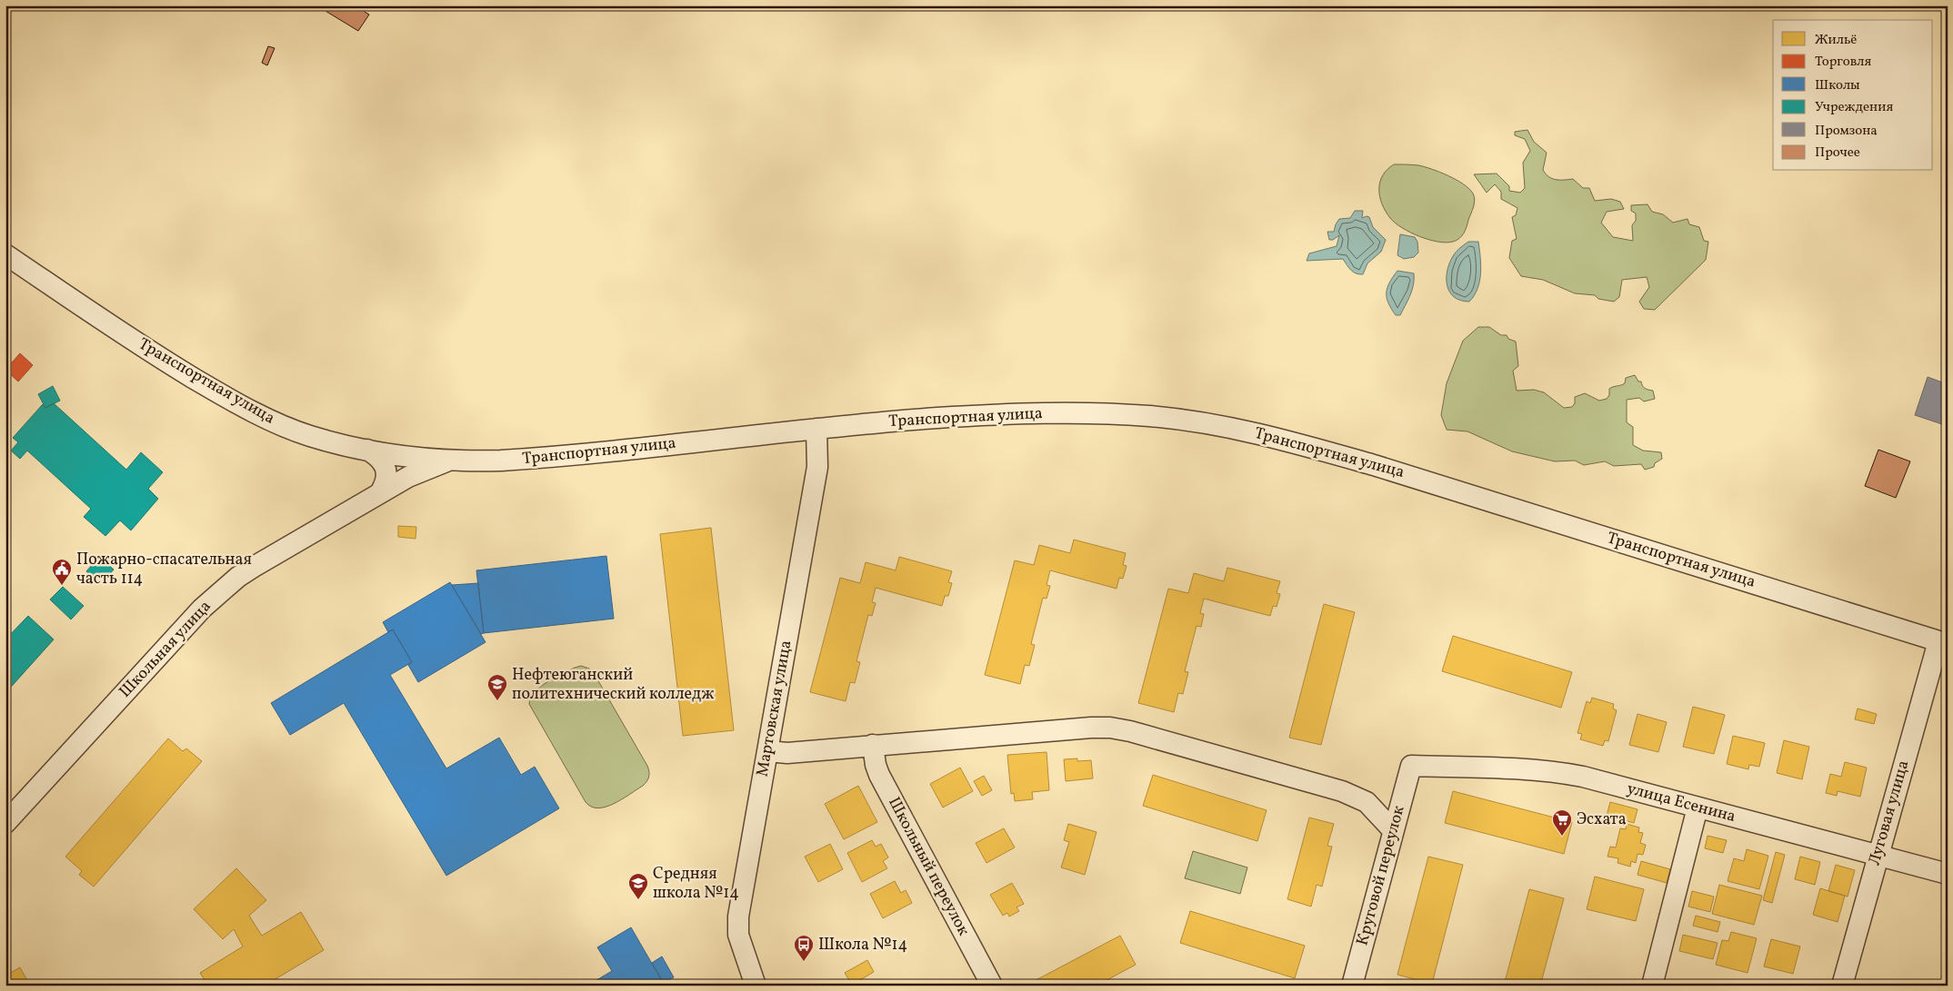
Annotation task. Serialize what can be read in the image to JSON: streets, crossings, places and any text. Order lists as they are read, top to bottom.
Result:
{
  "streets": {
    "street": [
      "Транспортная улица",
      "Школьная улица",
      "Мартовская улица",
      "улица Есенина",
      "Луговая улица",
      "Школьный переулок",
      "Круговой переулок"
    ]
  },
  "crossings": [
    ["Транспортная улица", "Школьная улица"],
    ["Транспортная улица", "Мартовская улица"],
    ["Транспортная улица", "Луговая улица"],
    ["улица Есенина", "Луговая улица"],
    ["улица Есенина", "Круговой переулок"]
  ],
  "places": {
    "public building": ["Пожарно-спасательная часть 114"],
    "school or university": ["Нефтеюганский политехнический колледж", "Средняя школа №14"],
    "supermarket": ["Эсхата"],
    "bus stop": ["Школа №14"]
  },
  "legend": [
    "Жильё",
    "Торговля",
    "Школы",
    "Учреждения",
    "Промзона",
    "Прочее"
  ]
}
